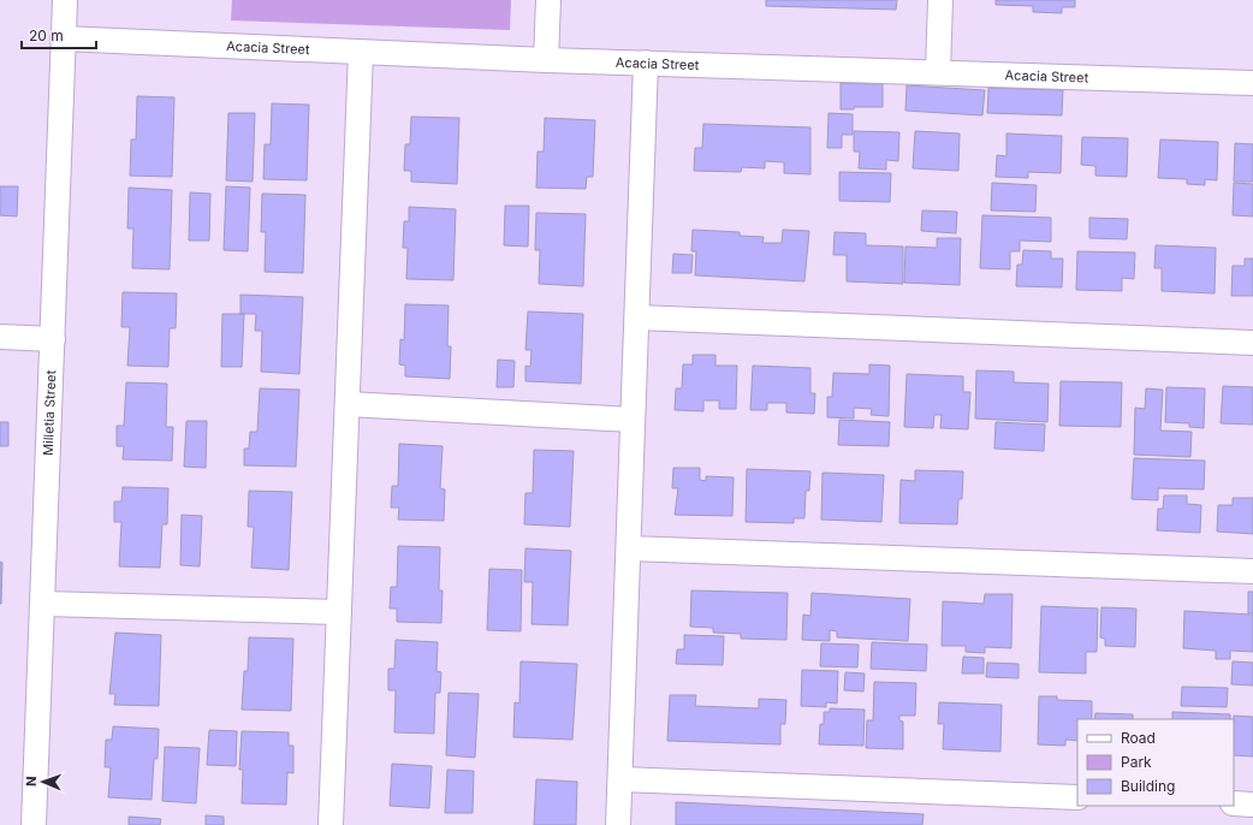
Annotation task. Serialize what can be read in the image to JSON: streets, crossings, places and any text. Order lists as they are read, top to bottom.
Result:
{
  "streets": {
    "street": ["Acacia Street", "Milletia Street"]
  },
  "crossings": [
    ["Acacia Street", "Milletia Street"]
  ],
  "legend": ["Road", "Park", "Building"],
  "scale_bar": "20 m",
  "north": "left"
}
